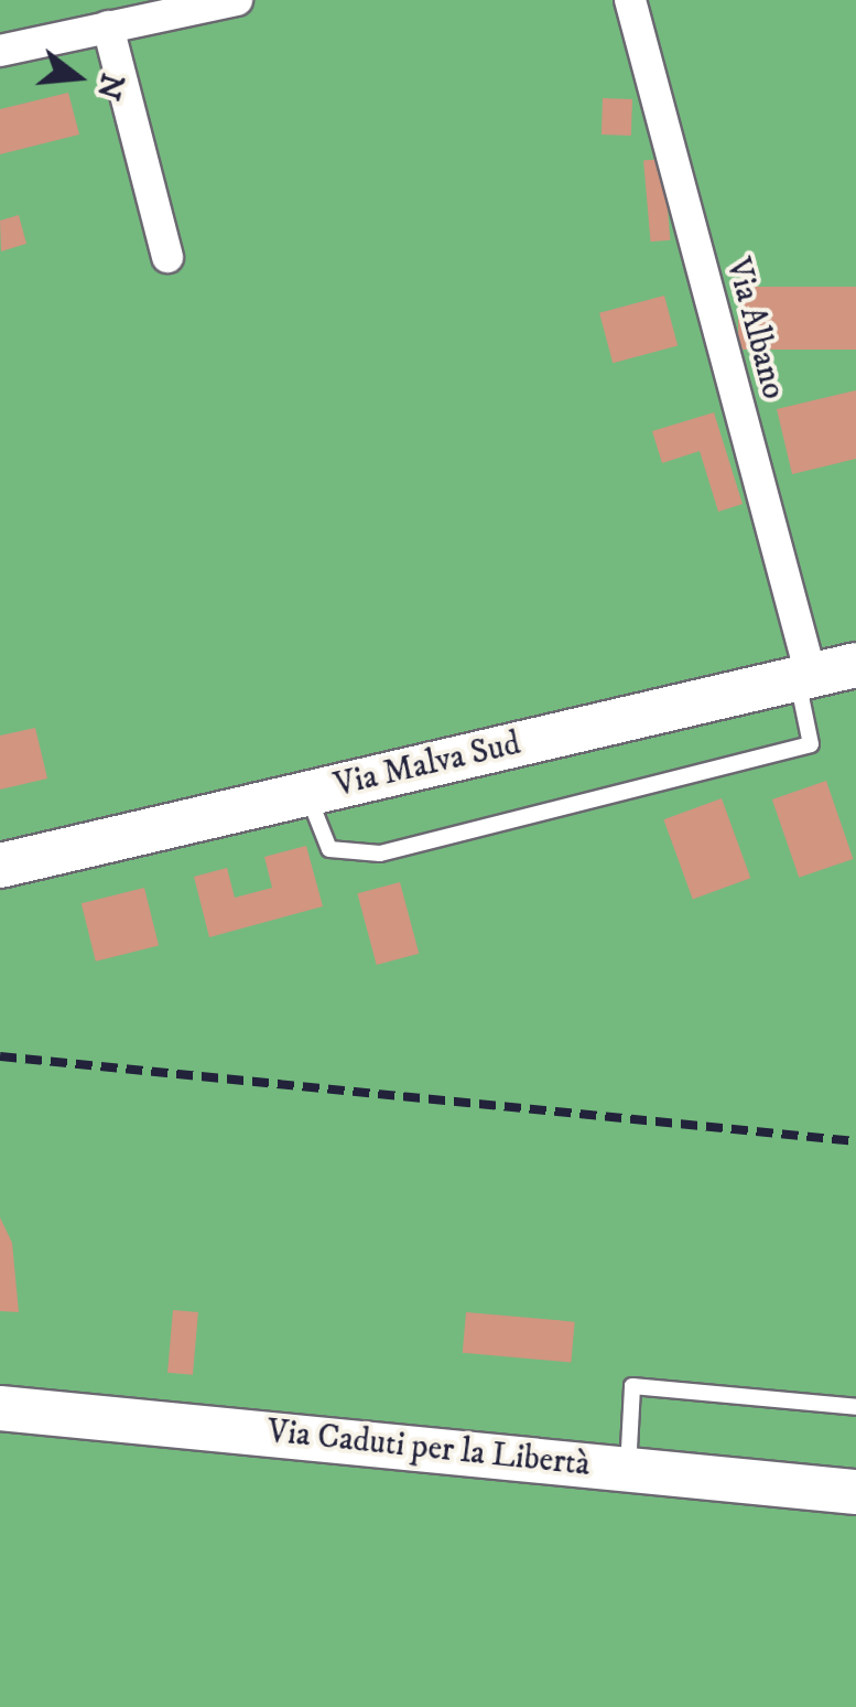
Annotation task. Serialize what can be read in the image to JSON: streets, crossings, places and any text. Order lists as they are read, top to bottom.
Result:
{
  "streets": {
    "street": ["Via Albano", "Via Malva Sud", "Via Caduti per la Libertà"]
  },
  "crossings": [
    ["Via Albano", "Via Malva Sud"]
  ],
  "north": "right"
}
